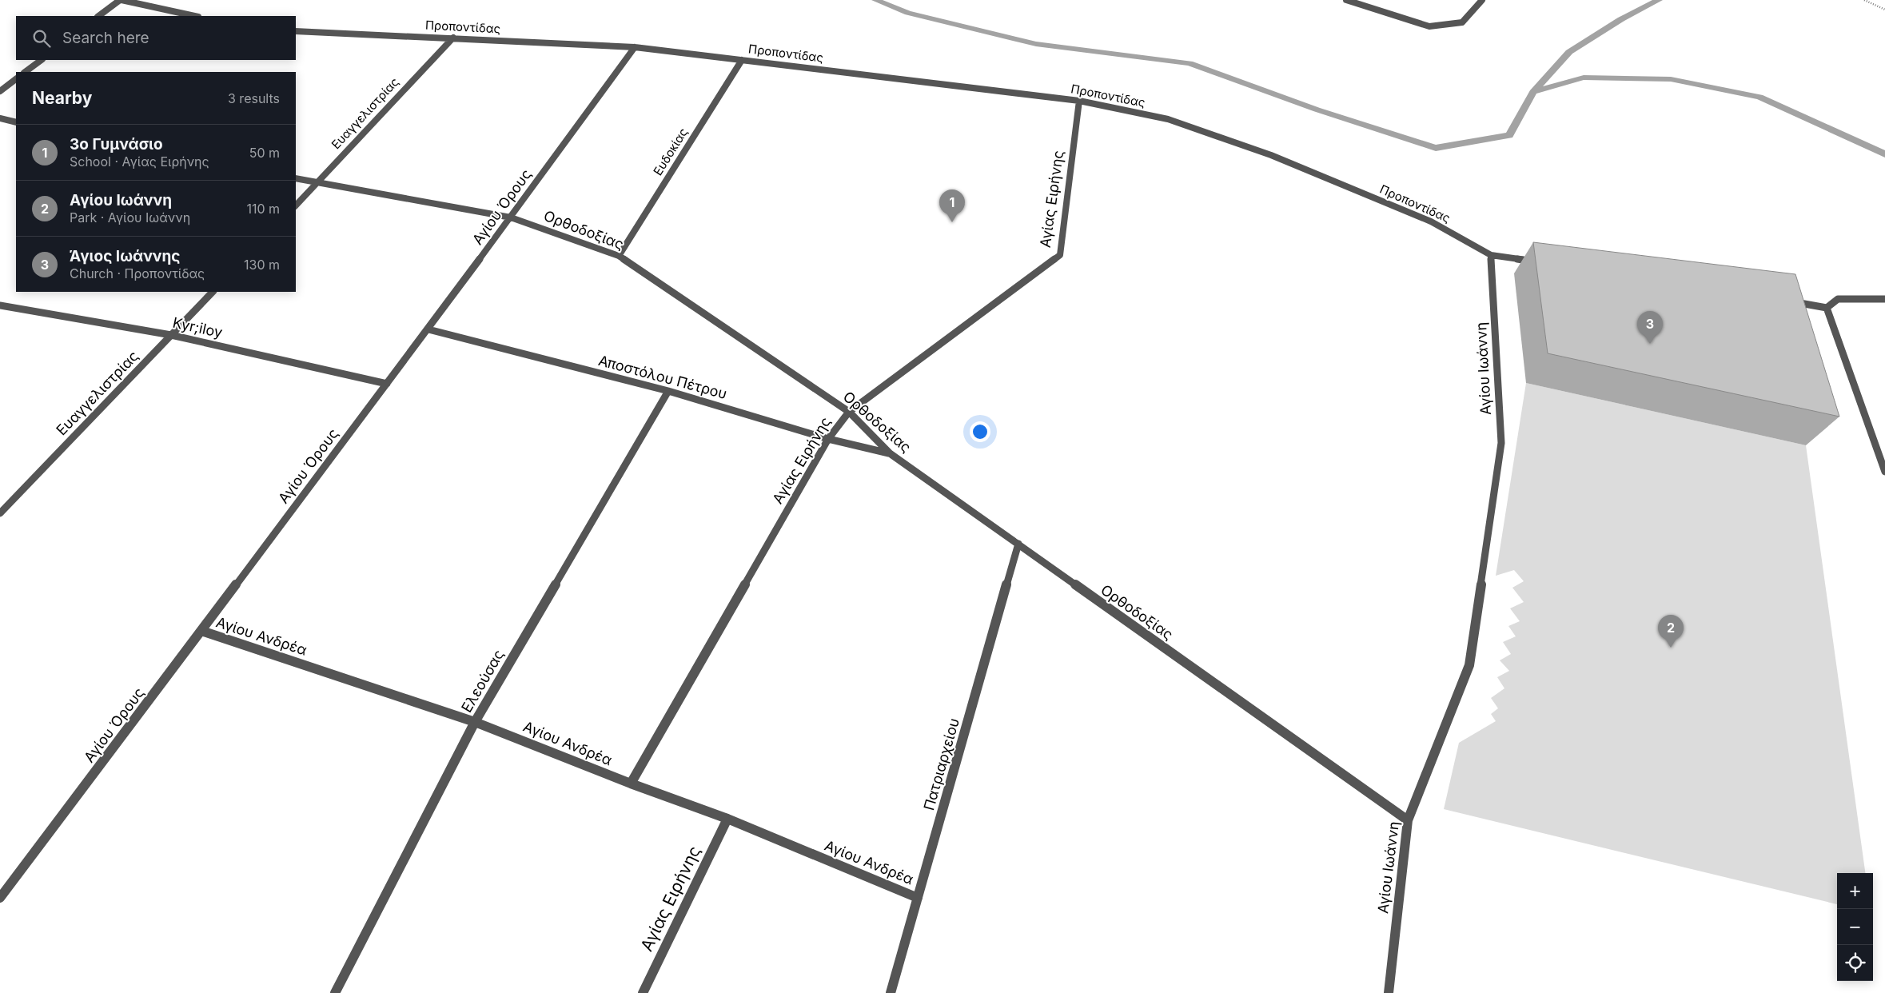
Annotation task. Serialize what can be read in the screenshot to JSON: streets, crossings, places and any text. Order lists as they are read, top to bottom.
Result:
{
  "streets": {
    "street": [
      "Προποντίδας",
      "Ευαγγελιστρίας",
      "Ευδοκίας",
      "Αγίας Ειρήνης",
      "Αγίου Όρους",
      "Ορθοδοξίας",
      "Kyr;iloy",
      "Αγίου Ιωάννη",
      "Αποστόλου Πέτρου",
      "Αγίου Ανδρέα",
      "Ελεούσας",
      "Πατριαρχείου"
    ]
  },
  "crossings": [
    ["Προποντίδας", "Ευαγγελιστρίας"],
    ["Προποντίδας", "Ευδοκίας"],
    ["Προποντίδας", "Αγίας Ειρήνης"],
    ["Προποντίδας", "Αγίου Όρους"],
    ["Προποντίδας", "Αγίου Ιωάννη"],
    ["Ευαγγελιστρίας", "Ορθοδοξίας"],
    ["Ευαγγελιστρίας", "Kyr;iloy"],
    ["Ευδοκίας", "Ορθοδοξίας"],
    ["Αγίας Ειρήνης", "Ορθοδοξίας"],
    ["Αγίας Ειρήνης", "Αποστόλου Πέτρου"],
    ["Αγίας Ειρήνης", "Αγίου Ανδρέα"],
    ["Αγίου Όρους", "Ορθοδοξίας"],
    ["Αγίου Όρους", "Kyr;iloy"],
    ["Αγίου Όρους", "Αποστόλου Πέτρου"],
    ["Αγίου Όρους", "Αγίου Ανδρέα"],
    ["Ορθοδοξίας", "Αγίου Ιωάννη"],
    ["Ορθοδοξίας", "Αποστόλου Πέτρου"],
    ["Ορθοδοξίας", "Πατριαρχείου"],
    ["Αποστόλου Πέτρου", "Ελεούσας"],
    ["Αγίου Ανδρέα", "Ελεούσας"],
    ["Αγίου Ανδρέα", "Πατριαρχείου"]
  ],
  "page": {
    "search": "Search here",
    "heading": ["Nearby", "3 results"],
    "list": [
      {
        "mark": "1",
        "name": "3ο Γυμνάσιο",
        "note": "School · Αγίας Ειρήνης",
        "value": "50 m"
      },
      {
        "mark": "2",
        "name": "Αγίου Ιωάννη",
        "note": "Park · Αγίου Ιωάννη",
        "value": "110 m"
      },
      {
        "mark": "3",
        "name": "Άγιος Ιωάννης",
        "note": "Church · Προποντίδας",
        "value": "130 m"
      }
    ],
    "pins": ["1", "3", "2"],
    "map_buttons": ["+", "−"]
  }
}
